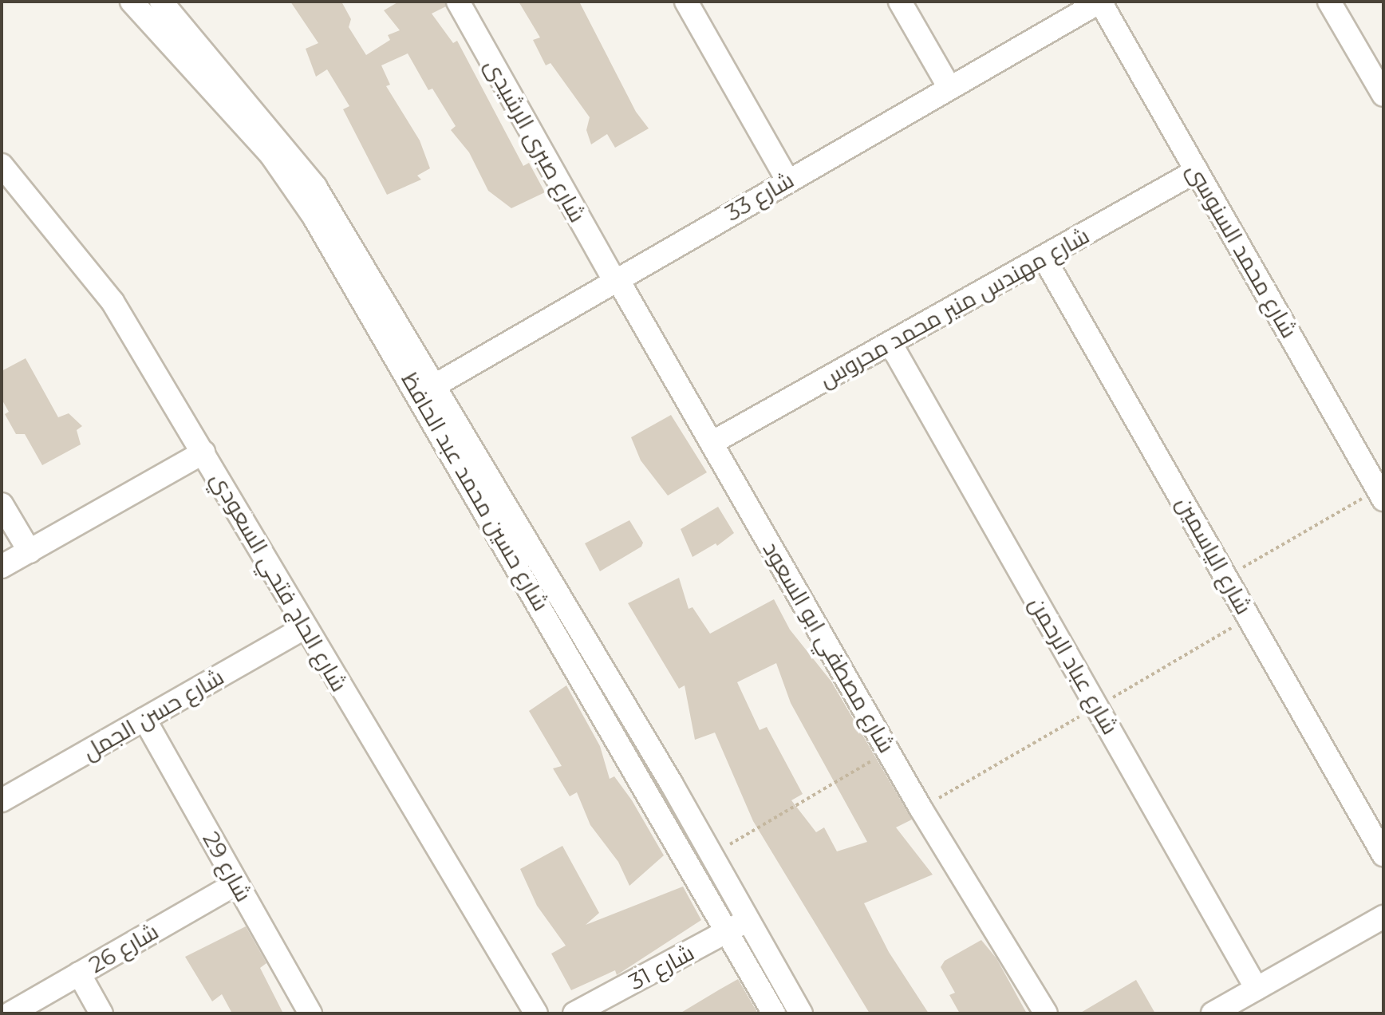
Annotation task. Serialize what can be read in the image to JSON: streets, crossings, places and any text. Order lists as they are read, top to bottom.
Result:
{
  "streets": {
    "street": [
      "شارع صبرى الرشيدى",
      "شارع 33",
      "شارع محمد السنوسى",
      "شارع مهندس منير محمد محروس",
      "شارع حسين محمد عبد الحافظ",
      "شارع الياسمين",
      "شارع الحاج فتحي السعودي",
      "شارع مصطفي ابو السعود",
      "شارع عباد الرحمن",
      "شارع حسن الجمل",
      "شارع 29",
      "شارع 26",
      "شارع 31"
    ]
  },
  "crossings": [
    ["شارع صبرى الرشيدى", "شارع 33"],
    ["شارع صبرى الرشيدى", "شارع مصطفي ابو السعود"],
    ["شارع 33", "شارع محمد السنوسى"],
    ["شارع 33", "شارع حسين محمد عبد الحافظ"],
    ["شارع 33", "شارع مصطفي ابو السعود"],
    ["شارع محمد السنوسى", "شارع مهندس منير محمد محروس"],
    ["شارع مهندس منير محمد محروس", "شارع الياسمين"],
    ["شارع مهندس منير محمد محروس", "شارع مصطفي ابو السعود"],
    ["شارع مهندس منير محمد محروس", "شارع عباد الرحمن"],
    ["شارع حسين محمد عبد الحافظ", "شارع 31"],
    ["شارع الحاج فتحي السعودي", "شارع حسن الجمل"],
    ["شارع حسن الجمل", "شارع 29"],
    ["شارع 29", "شارع 26"]
  ]
}
